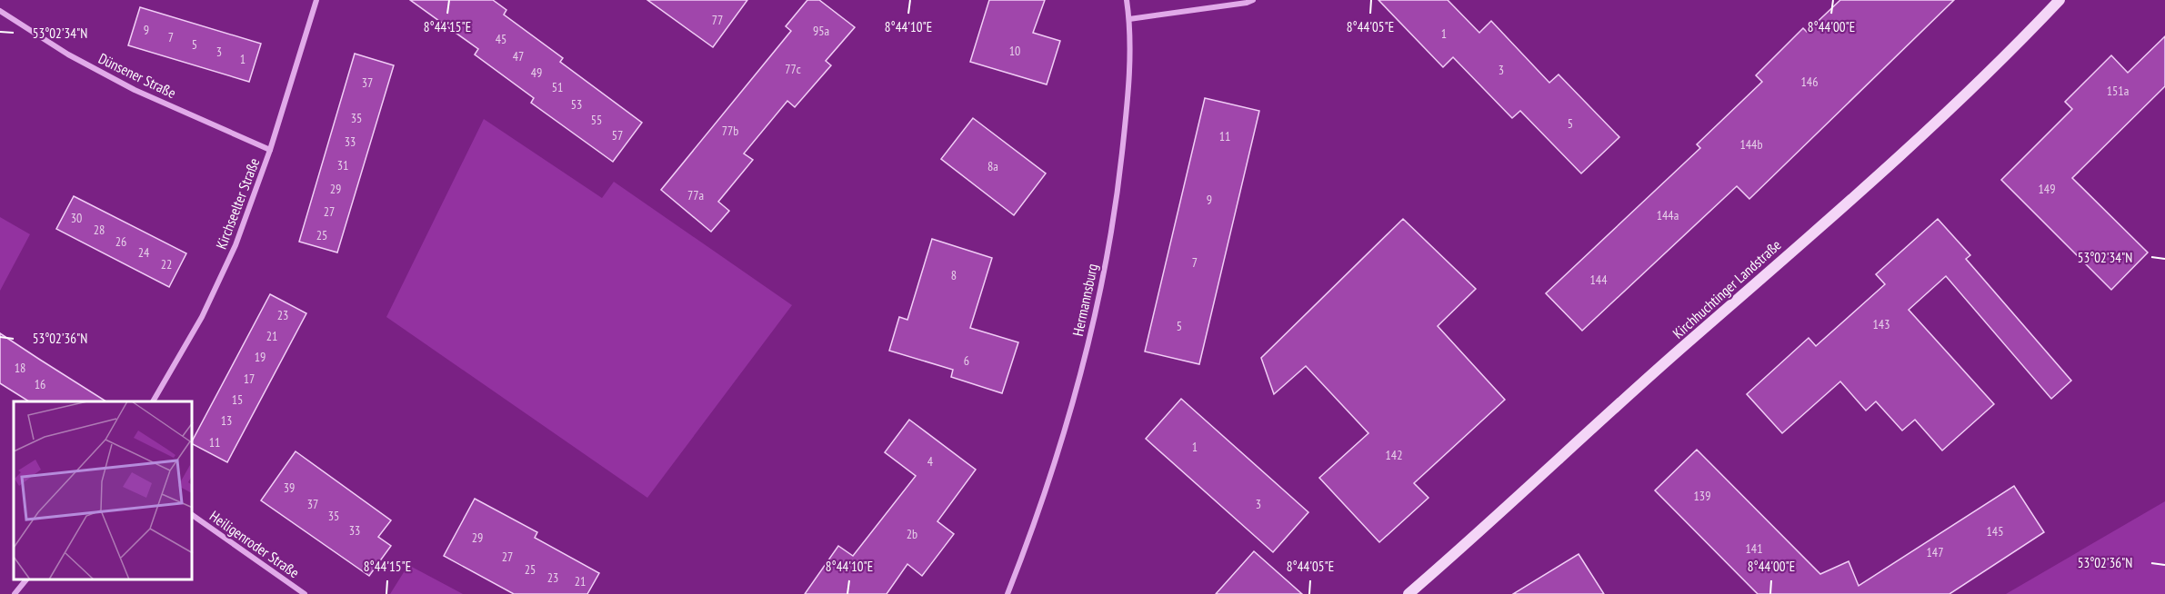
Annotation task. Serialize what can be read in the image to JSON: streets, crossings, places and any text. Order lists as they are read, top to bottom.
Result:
{
  "streets": {
    "main road": ["Kirchhuchtinger Landstraße"],
    "street": [
      "Dünsener Straße",
      "Kirchseelter Straße",
      "Hermannsburg",
      "Heiligenroder Straße"
    ]
  },
  "crossings": [
    ["Dünsener Straße", "Kirchseelter Straße"]
  ],
  "house_numbers": [
    "77",
    "9",
    "95a",
    "1",
    "7",
    "45",
    "5",
    "10",
    "3",
    "47",
    "1",
    "77c",
    "3",
    "49",
    "146",
    "37",
    "51",
    "151a",
    "53",
    "35",
    "55",
    "5",
    "77b",
    "57",
    "11",
    "33",
    "144b",
    "31",
    "8a",
    "29",
    "149",
    "77a",
    "9",
    "27",
    "144a",
    "30",
    "28",
    "25",
    "26",
    "24",
    "7",
    "22",
    "8",
    "144",
    "23",
    "143",
    "5",
    "21",
    "19",
    "6",
    "18",
    "17",
    "16",
    "15",
    "13",
    "11",
    "1",
    "142",
    "4",
    "39",
    "139",
    "37",
    "3",
    "35",
    "33",
    "145",
    "2b",
    "29",
    "141",
    "147",
    "27",
    "25",
    "23",
    "21"
  ],
  "coordinates": [
    "8°44'15\"E",
    "8°44'10\"E",
    "8°44'05\"E",
    "8°44'00\"E",
    "53°02'34\"N",
    "53°02'36\"N"
  ]
}
